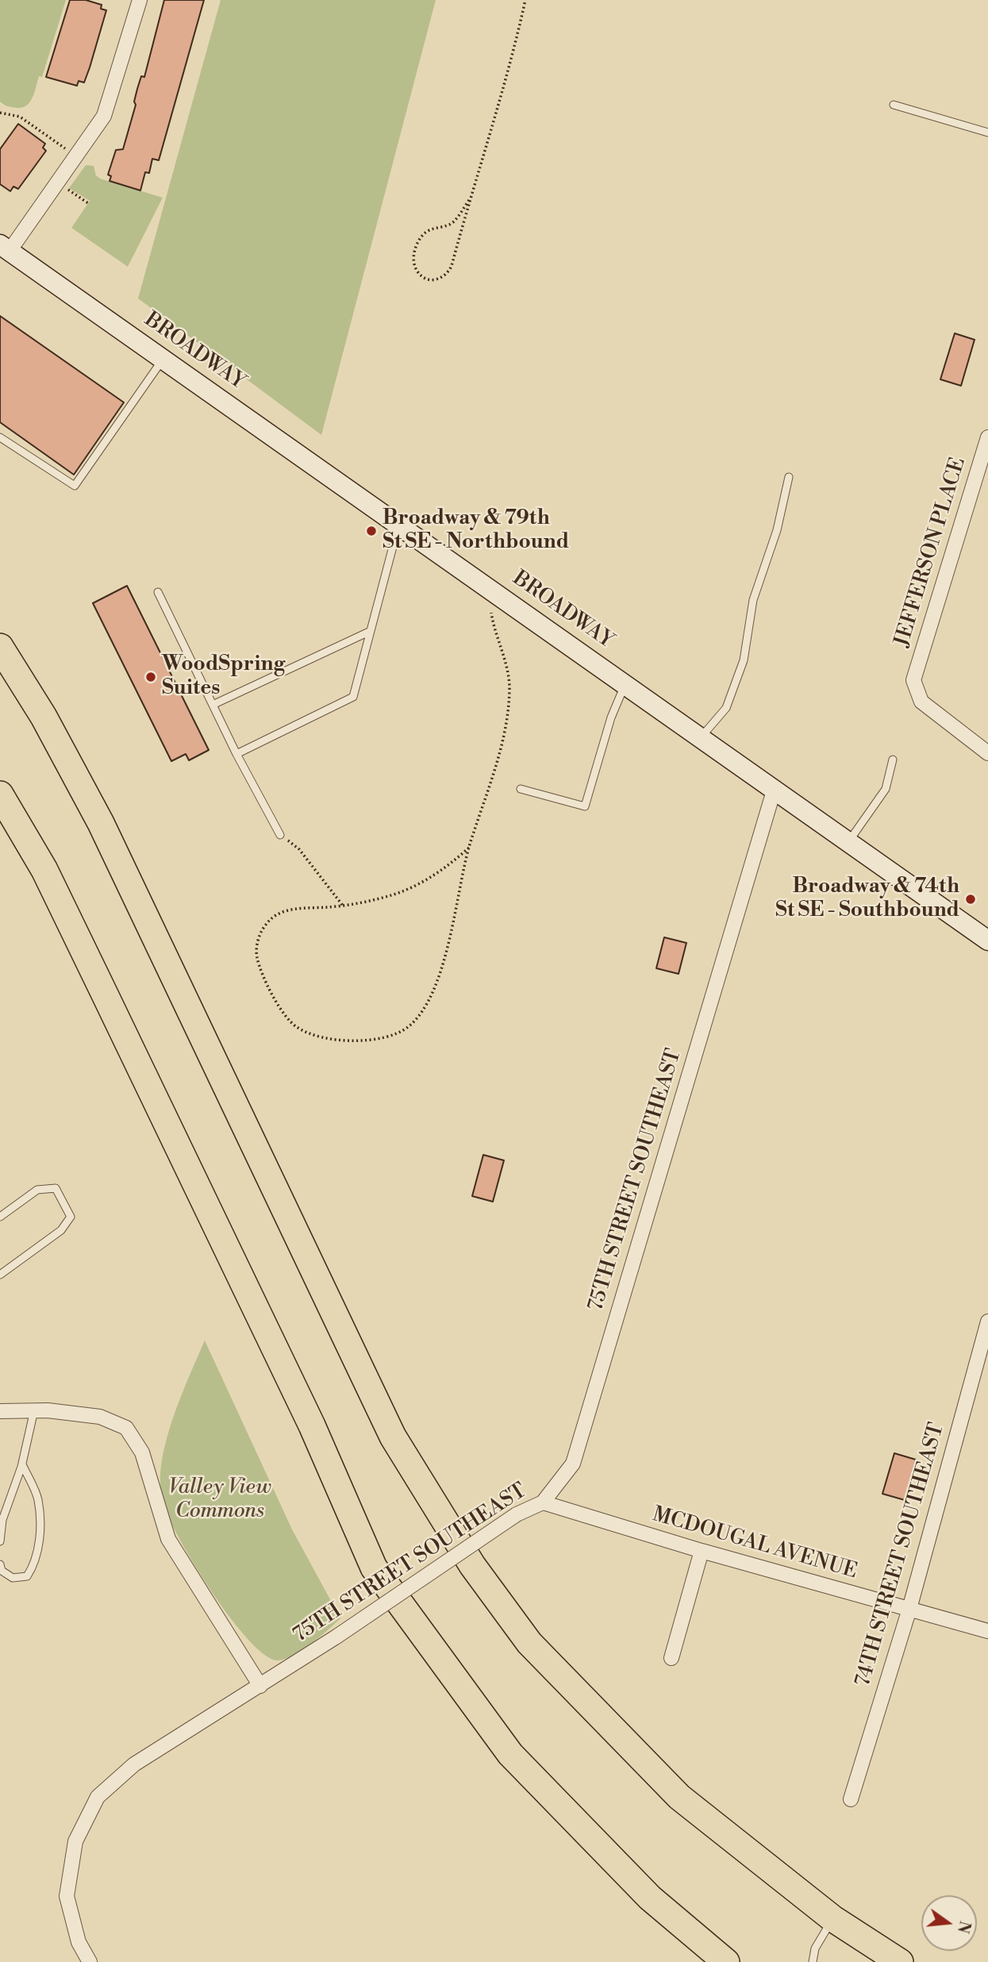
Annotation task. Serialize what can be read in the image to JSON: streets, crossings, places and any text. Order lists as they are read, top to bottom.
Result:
{
  "streets": {
    "street": [
      "BROADWAY",
      "JEFFERSON PLACE",
      "75TH STREET SOUTHEAST",
      "MCDOUGAL AVENUE",
      "74TH STREET SOUTHEAST"
    ]
  },
  "crossings": [
    ["BROADWAY", "75TH STREET SOUTHEAST"],
    ["75TH STREET SOUTHEAST", "MCDOUGAL AVENUE"],
    ["MCDOUGAL AVENUE", "74TH STREET SOUTHEAST"]
  ],
  "parks": ["Valley View Commons"],
  "places": ["Broadway & 79th St SE - Northbound", "WoodSpring Suites", "Broadway & 74th St SE - Southbound"],
  "north": "right"
}
